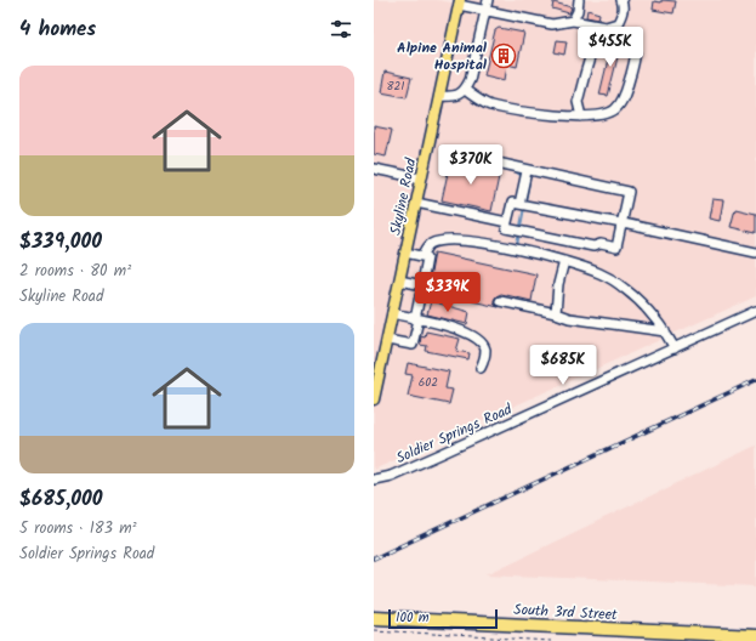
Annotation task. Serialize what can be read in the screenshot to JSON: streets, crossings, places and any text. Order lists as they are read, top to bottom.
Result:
{
  "streets": {
    "highway": ["South 3rd Street"],
    "main road": ["Skyline Road"],
    "street": ["Soldier Springs Road"]
  },
  "places": {
    "building": ["Alpine Animal Hospital"]
  },
  "house_numbers": ["821", "602"],
  "scale_bar": "100 m",
  "page": {
    "heading": "4 homes",
    "price": [
      "$455K",
      "$370K",
      "$339K",
      "$685K"
    ],
    "list": [
      {
        "name": "$339,000",
        "note": "2 rooms · 80 m² · Skyline Road"
      },
      {
        "name": "$685,000",
        "note": "5 rooms · 183 m² · Soldier Springs Road"
      }
    ],
    "scale": "100 m"
  }
}
